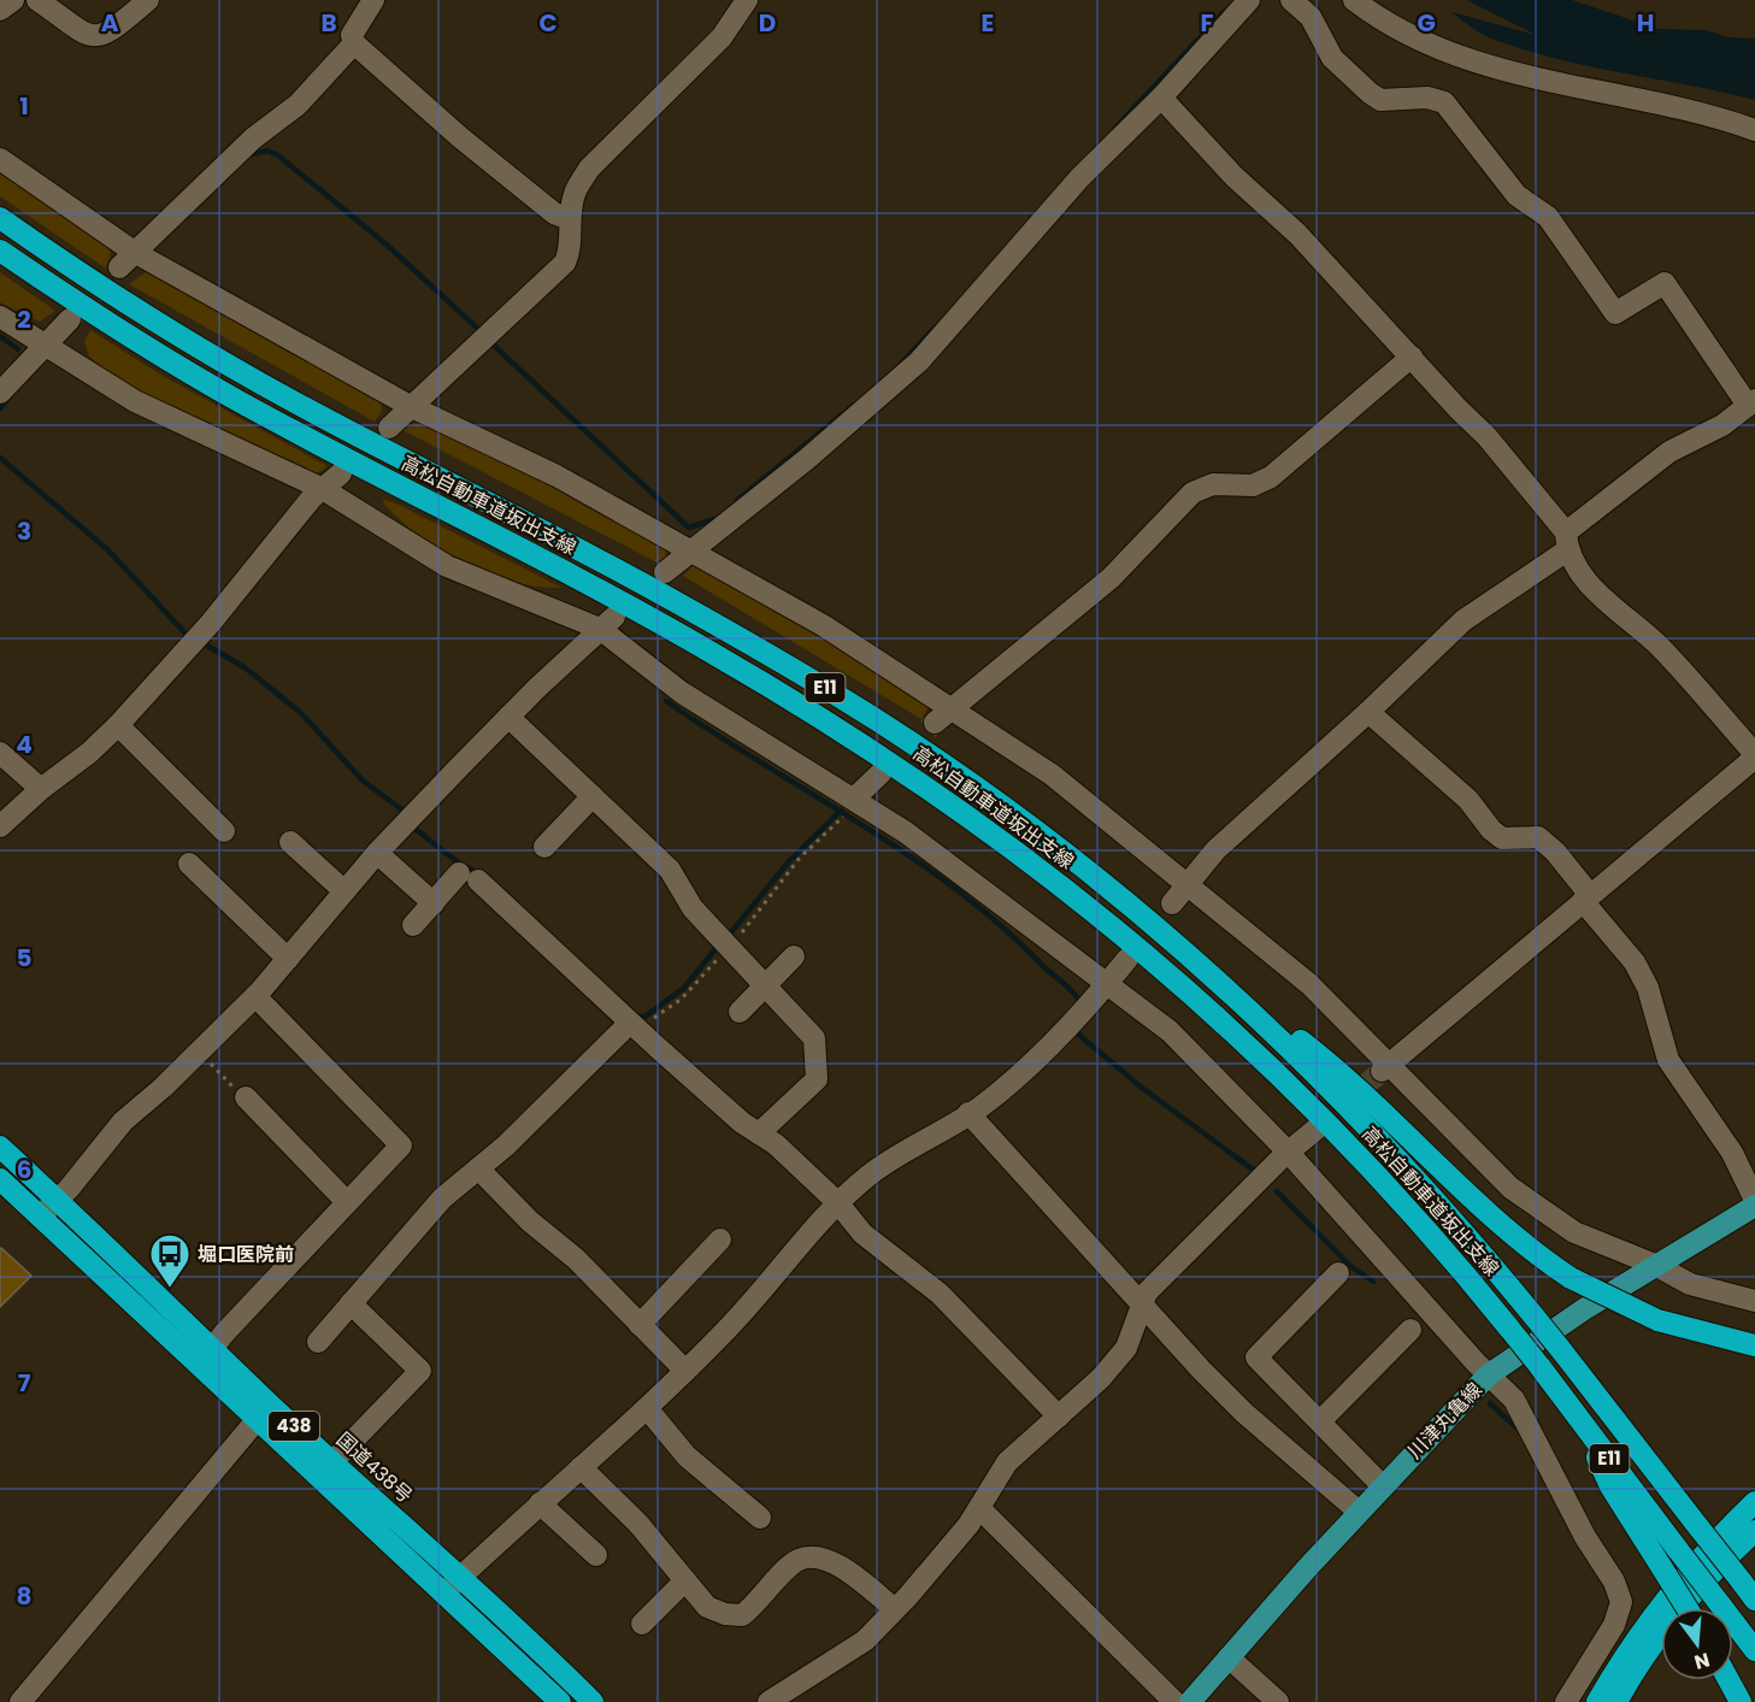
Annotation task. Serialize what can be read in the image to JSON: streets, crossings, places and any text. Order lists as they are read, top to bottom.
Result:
{
  "streets": {
    "highway": [
      "高松自動車道坂出支線",
      "E11",
      "438",
      "国道438号"
    ],
    "main road": ["川津丸亀線"]
  },
  "places": {
    "bus stop": ["堀口医院前"]
  },
  "north": "bottom",
  "grid": {
    "columns": [
      "A",
      "B",
      "C",
      "D",
      "E",
      "F",
      "G",
      "H"
    ],
    "rows": [
      "1",
      "2",
      "3",
      "4",
      "5",
      "6",
      "7",
      "8"
    ]
  }
}
